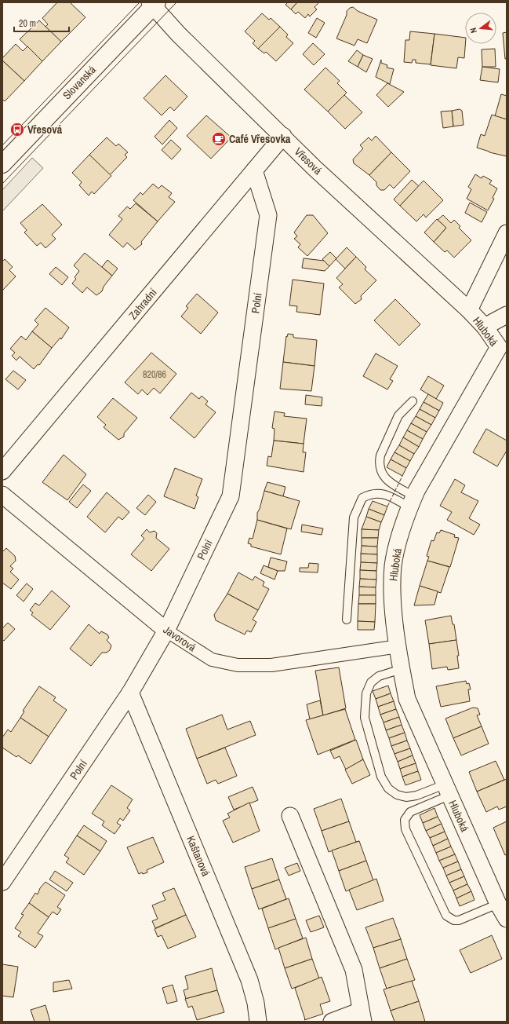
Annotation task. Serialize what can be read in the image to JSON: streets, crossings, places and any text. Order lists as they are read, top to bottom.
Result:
{
  "streets": {
    "main road": ["Slovanská"],
    "street": [
      "Vřesová",
      "Polní",
      "Zahradní",
      "Hluboká",
      "Javorová",
      "Kaštanová"
    ]
  },
  "crossings": [
    ["Slovanská", "Vřesová"],
    ["Vřesová", "Zahradní"],
    ["Vřesová", "Hluboká"],
    ["Polní", "Zahradní"],
    ["Polní", "Javorová"],
    ["Polní", "Kaštanová"],
    ["Hluboká", "Javorová"]
  ],
  "places": {
    "bus stop": ["Vřesová"],
    "cafe": ["Café Vřesovka"]
  },
  "house_numbers": ["820/86"],
  "scale_bar": "20 m",
  "north": "left"
}
